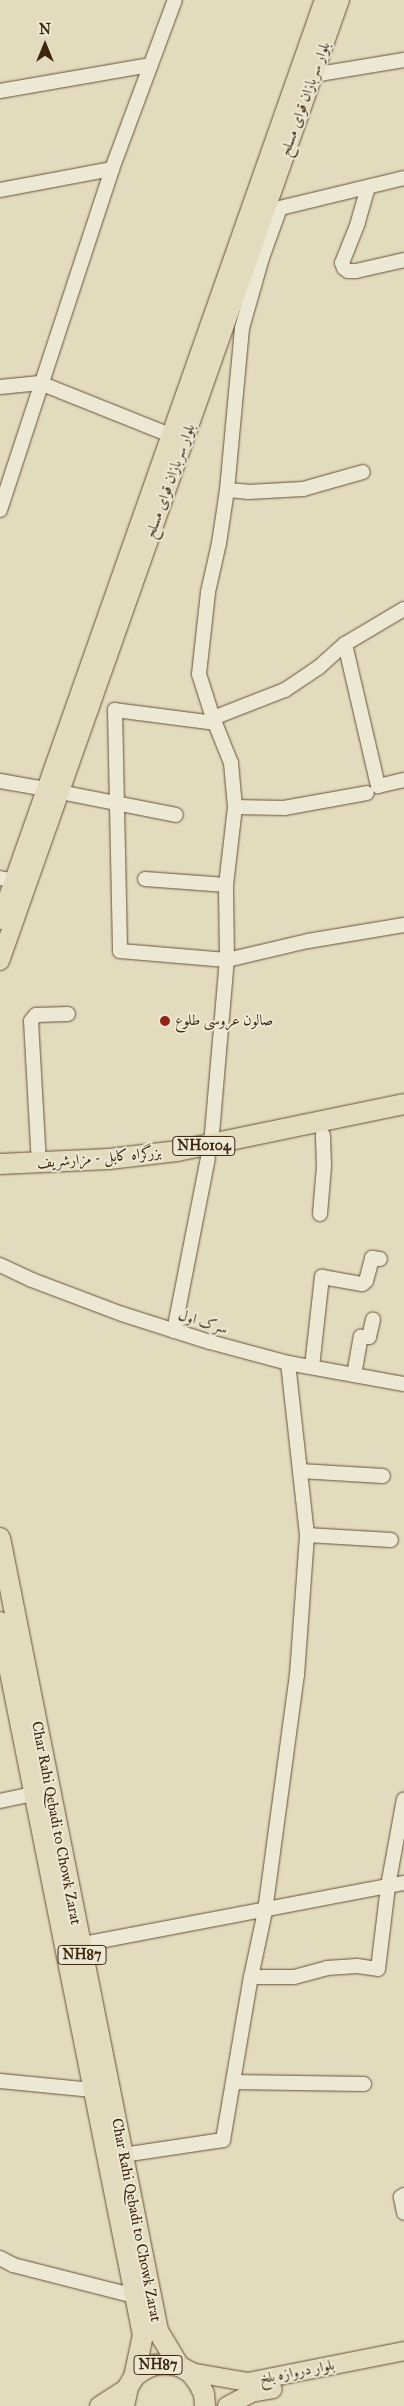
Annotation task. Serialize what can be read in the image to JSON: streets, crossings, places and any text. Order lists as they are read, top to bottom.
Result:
{
  "streets": {
    "highway": [
      "NH0104",
      "بزرگراه کابل - مزارشریف",
      "Char Rahi Qebadi to Chowk Zarat",
      "NH87"
    ],
    "main road": ["بلوار سربازان قوای مسلح", "بلوار دروازه بلخ"],
    "street": ["سرک اول"]
  },
  "crossings": [
    ["Char Rahi Qebadi to Chowk Zarat", "NH87"],
    ["Char Rahi Qebadi to Chowk Zarat", "بلوار دروازه بلخ"],
    ["NH87", "بلوار دروازه بلخ"]
  ],
  "places": ["صالون عروسی طلوع"],
  "north": "top"
}
